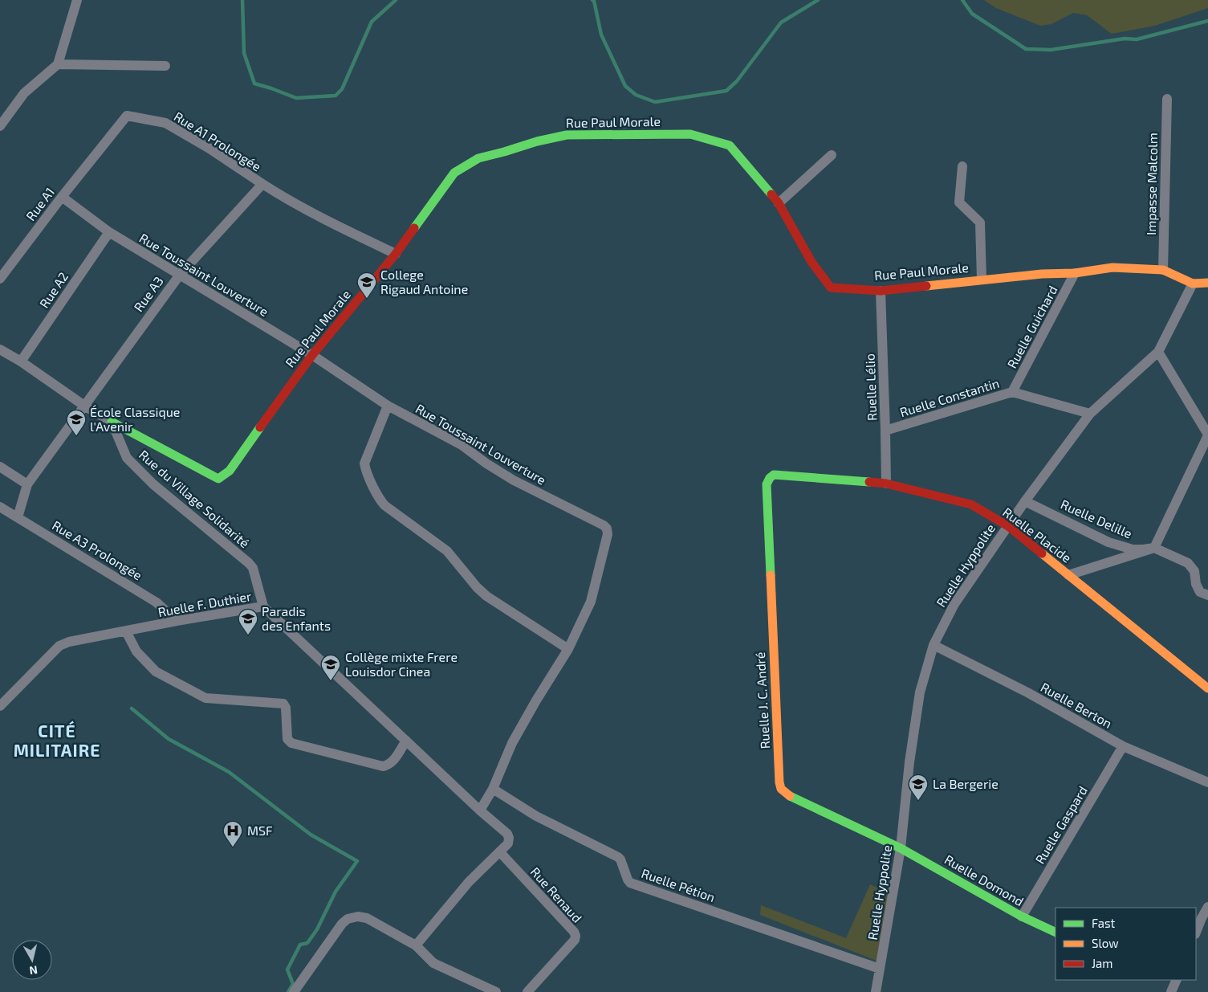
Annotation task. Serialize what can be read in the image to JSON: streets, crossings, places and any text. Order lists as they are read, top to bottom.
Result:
{
  "streets": {
    "street": [
      "Rue Paul Morale",
      "Rue A1 Prolongée",
      "Impasse Malcolm",
      "Rue A1",
      "Rue Toussaint Louverture",
      "Rue A2",
      "Rue A3",
      "Ruelle Guichard",
      "Ruelle Lélio",
      "Ruelle Constantin",
      "Rue du Village Solidarité",
      "Ruelle Delille",
      "Ruelle Placide",
      "Rue A3 Prolongée",
      "Ruelle Hyppolite",
      "Ruelle F. Duthier",
      "Ruelle J. C. André",
      "Ruelle Berton",
      "Ruelle Gaspard",
      "Ruelle Domond",
      "Ruelle Pétion",
      "Rue Renaud"
    ]
  },
  "crossings": [
    ["Rue Paul Morale", "Impasse Malcolm"],
    ["Rue Paul Morale", "Rue Toussaint Louverture"],
    ["Rue Paul Morale", "Ruelle Guichard"],
    ["Rue Paul Morale", "Ruelle Lélio"],
    ["Rue Paul Morale", "Rue du Village Solidarité"],
    ["Rue Paul Morale", "Ruelle Hyppolite"],
    ["Rue A1 Prolongée", "Rue A1"],
    ["Rue A1 Prolongée", "Rue A3"],
    ["Rue A1", "Rue Toussaint Louverture"],
    ["Rue Toussaint Louverture", "Rue A2"],
    ["Rue Toussaint Louverture", "Rue A3"],
    ["Rue Toussaint Louverture", "Ruelle F. Duthier"],
    ["Rue Toussaint Louverture", "Ruelle Pétion"],
    ["Rue A3", "Rue A3 Prolongée"],
    ["Ruelle Guichard", "Ruelle Constantin"],
    ["Ruelle Lélio", "Ruelle Constantin"],
    ["Ruelle Lélio", "Ruelle Placide"],
    ["Ruelle Constantin", "Ruelle Hyppolite"],
    ["Rue du Village Solidarité", "Ruelle F. Duthier"],
    ["Ruelle Delille", "Ruelle Hyppolite"],
    ["Ruelle Placide", "Ruelle Hyppolite"],
    ["Ruelle Placide", "Ruelle J. C. André"],
    ["Rue A3 Prolongée", "Ruelle F. Duthier"],
    ["Ruelle Hyppolite", "Ruelle J. C. André"],
    ["Ruelle Hyppolite", "Ruelle Berton"],
    ["Ruelle Hyppolite", "Ruelle Domond"],
    ["Ruelle Hyppolite", "Ruelle Pétion"],
    ["Ruelle F. Duthier", "Rue Renaud"],
    ["Ruelle J. C. André", "Ruelle Domond"],
    ["Ruelle Berton", "Ruelle Gaspard"],
    ["Ruelle Gaspard", "Ruelle Domond"]
  ],
  "districts": ["CITÉ MILITAIRE"],
  "places": {
    "school or university": [
      "College Rigaud Antoine",
      "École Classique l'Avenir",
      "Paradis des Enfants",
      "Collège mixte Frere Louisdor Cinea",
      "La Bergerie"
    ],
    "hospital": ["MSF"]
  },
  "legend": ["Fast", "Slow", "Jam"],
  "north": "bottom"
}
